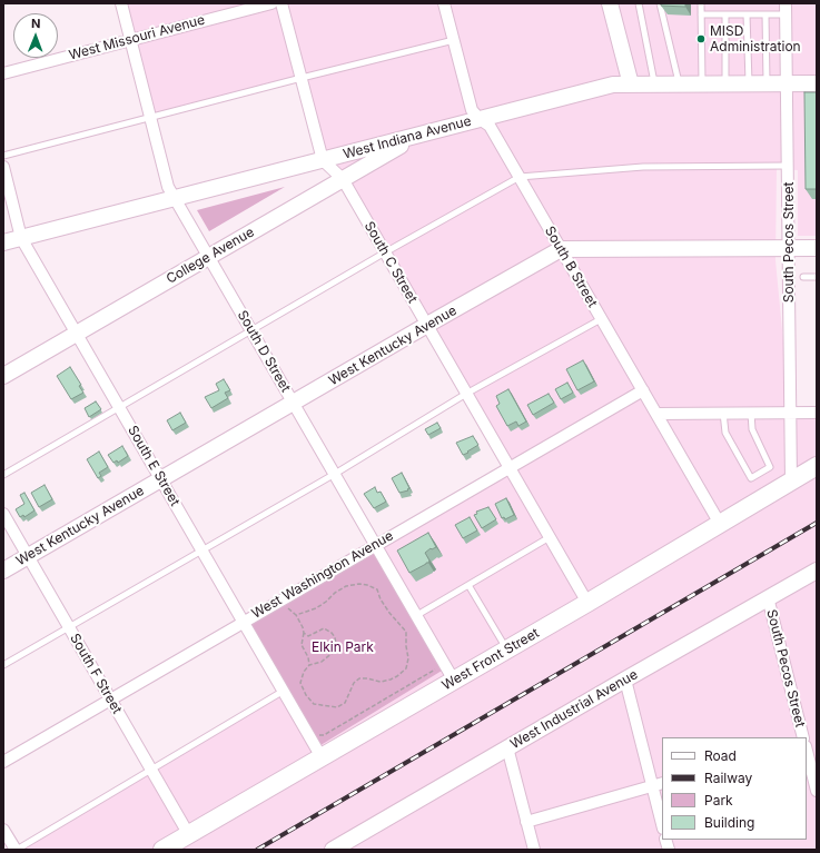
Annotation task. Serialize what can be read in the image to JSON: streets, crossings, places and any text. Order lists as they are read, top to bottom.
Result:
{
  "streets": {
    "main road": ["West Front Street"],
    "street": [
      "West Missouri Avenue",
      "West Indiana Avenue",
      "South Pecos Street",
      "College Avenue",
      "South C Street",
      "South B Street",
      "West Kentucky Avenue",
      "South D Street",
      "South E Street",
      "West Washington Avenue",
      "South F Street",
      "West Industrial Avenue"
    ]
  },
  "crossings": [
    ["West Missouri Avenue", "South D Street"],
    ["West Indiana Avenue", "South Pecos Street"],
    ["West Indiana Avenue", "College Avenue"],
    ["West Indiana Avenue", "South C Street"],
    ["West Indiana Avenue", "South B Street"],
    ["West Indiana Avenue", "South D Street"],
    ["West Indiana Avenue", "South E Street"],
    ["South Pecos Street", "West Kentucky Avenue"],
    ["South Pecos Street", "West Front Street"],
    ["South Pecos Street", "West Industrial Avenue"],
    ["College Avenue", "South C Street"],
    ["College Avenue", "South D Street"],
    ["College Avenue", "South E Street"],
    ["South C Street", "West Kentucky Avenue"],
    ["South C Street", "West Washington Avenue"],
    ["South C Street", "West Front Street"],
    ["South B Street", "West Kentucky Avenue"],
    ["South B Street", "West Washington Avenue"],
    ["South B Street", "West Front Street"],
    ["West Kentucky Avenue", "South D Street"],
    ["West Kentucky Avenue", "South E Street"],
    ["West Kentucky Avenue", "South F Street"],
    ["South D Street", "West Washington Avenue"],
    ["South D Street", "West Front Street"],
    ["South E Street", "West Washington Avenue"],
    ["South E Street", "West Front Street"],
    ["West Washington Avenue", "South F Street"],
    ["West Front Street", "South F Street"]
  ],
  "parks": ["Elkin Park"],
  "places": ["MISD Administration"],
  "legend": [
    "Road",
    "Railway",
    "Park",
    "Building"
  ],
  "north": "top"
}
